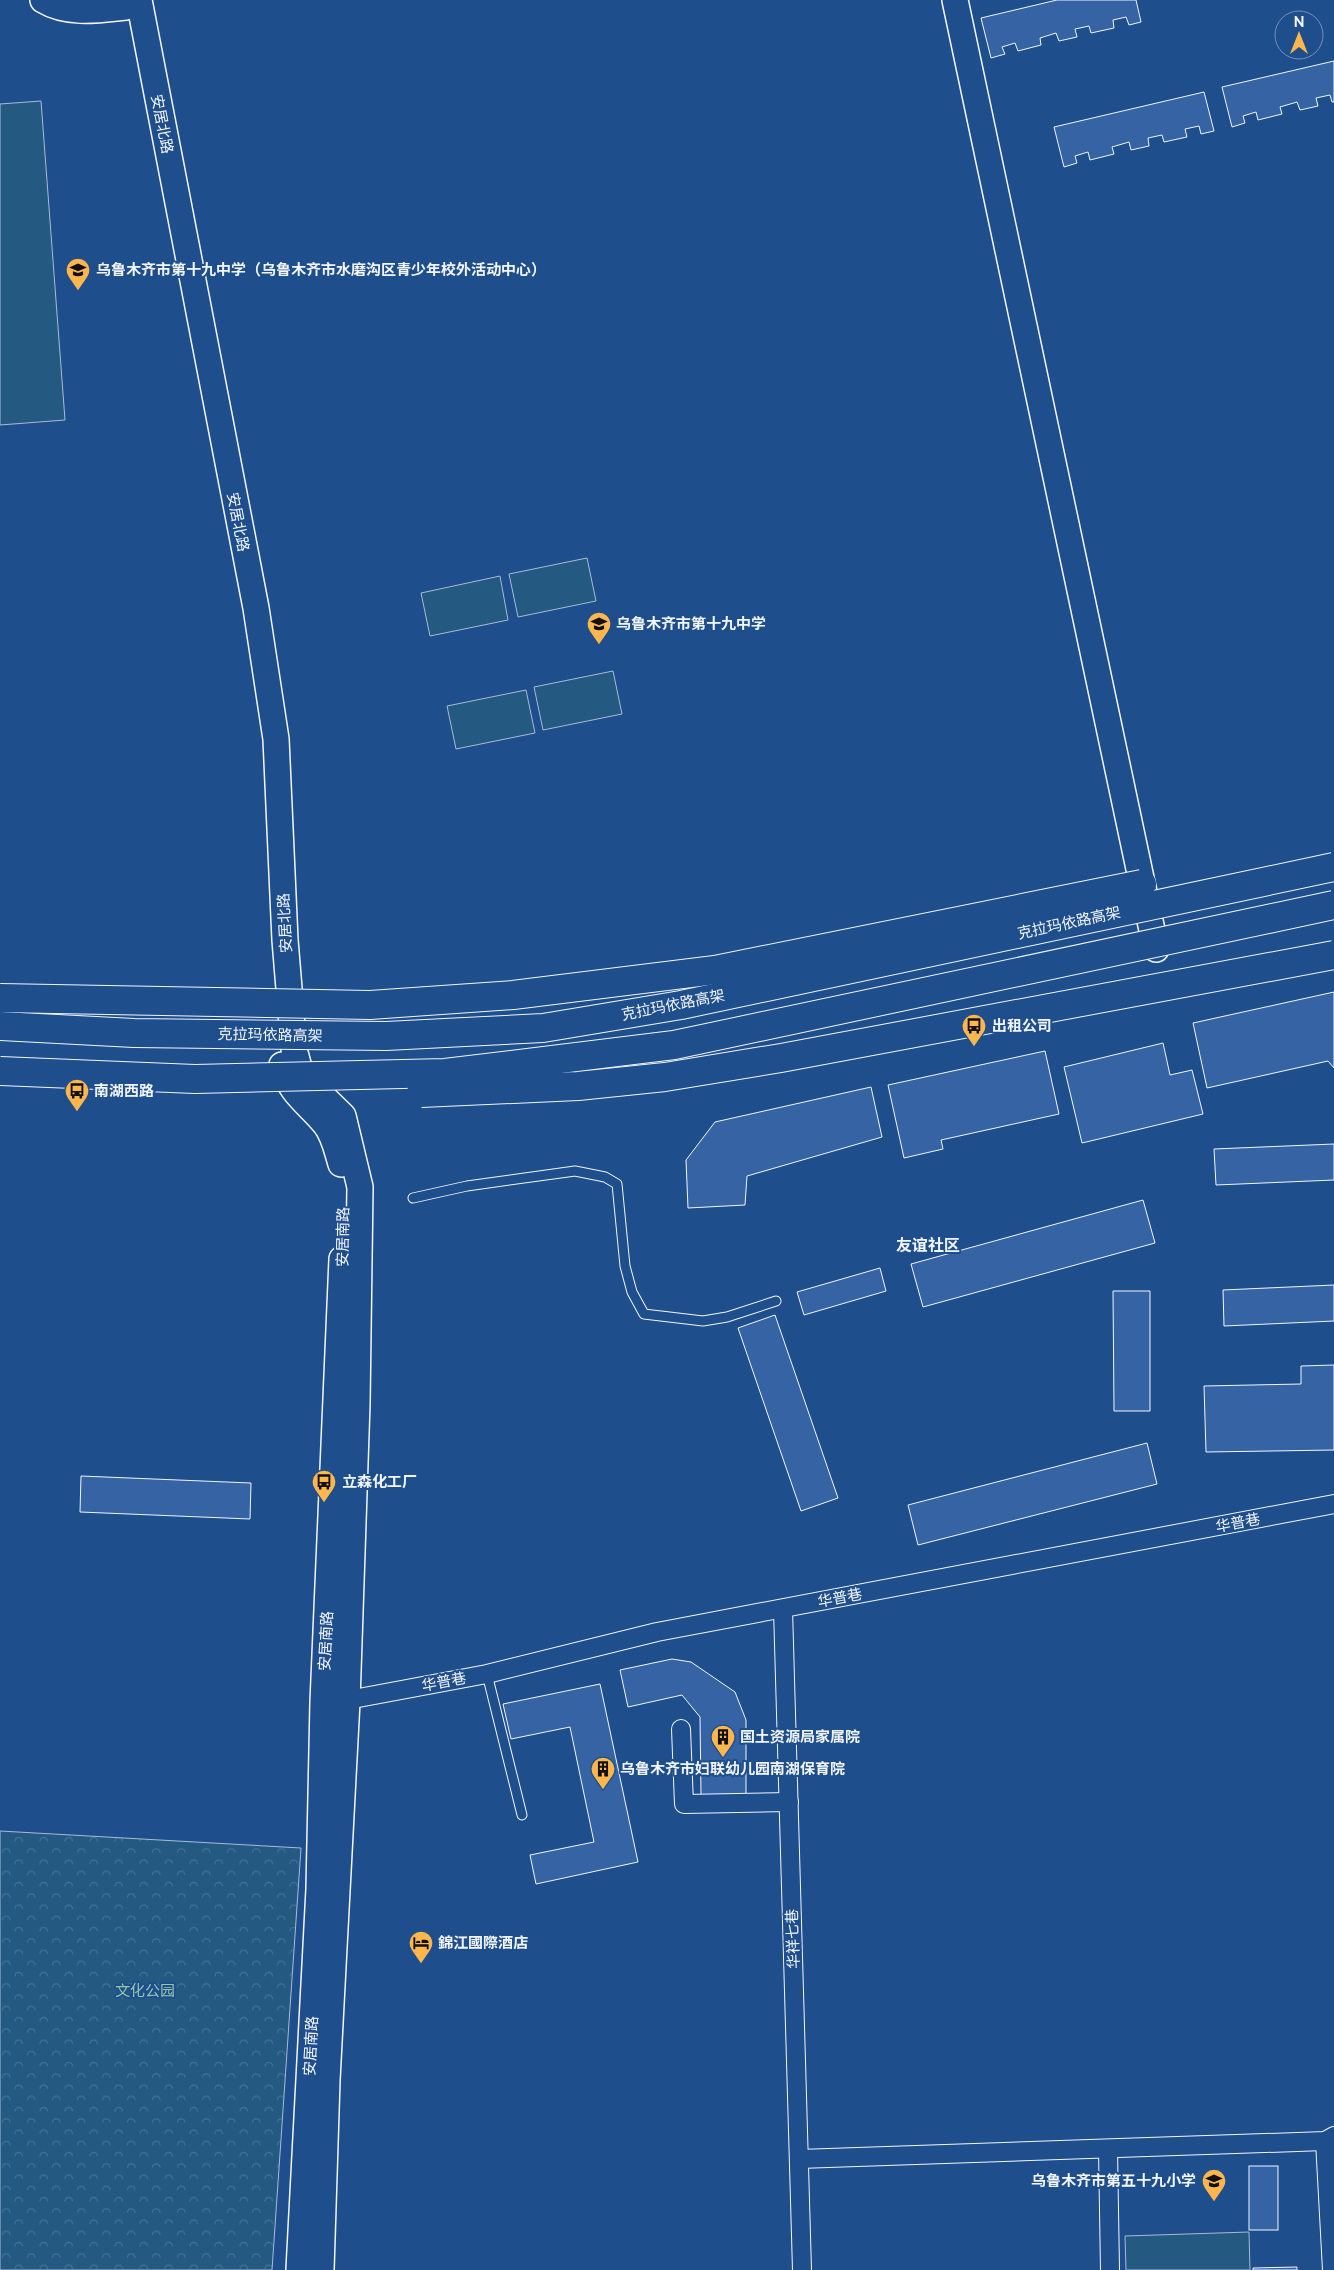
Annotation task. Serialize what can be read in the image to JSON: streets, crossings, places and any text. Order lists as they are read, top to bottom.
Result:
{
  "streets": {
    "highway": ["克拉玛依路高架"],
    "street": [
      "安居北路",
      "安居南路",
      "华普巷",
      "华祥七巷"
    ]
  },
  "crossings": [
    ["安居北路", "安居南路"],
    ["安居南路", "华普巷"],
    ["华普巷", "华祥七巷"]
  ],
  "districts": ["友谊社区"],
  "parks": ["文化公园"],
  "places": {
    "school or university": ["乌鲁木齐市第十九中学（乌鲁木齐市水磨沟区青少年校外活动中心）", "乌鲁木齐市第十九中学", "乌鲁木齐市第五十九小学"],
    "bus stop": ["出租公司", "南湖西路", "立森化工厂"],
    "building": ["国土资源局家属院", "乌鲁木齐市妇联幼儿园南湖保育院"],
    "hotel": ["錦江國際酒店"]
  },
  "north": "top"
}
